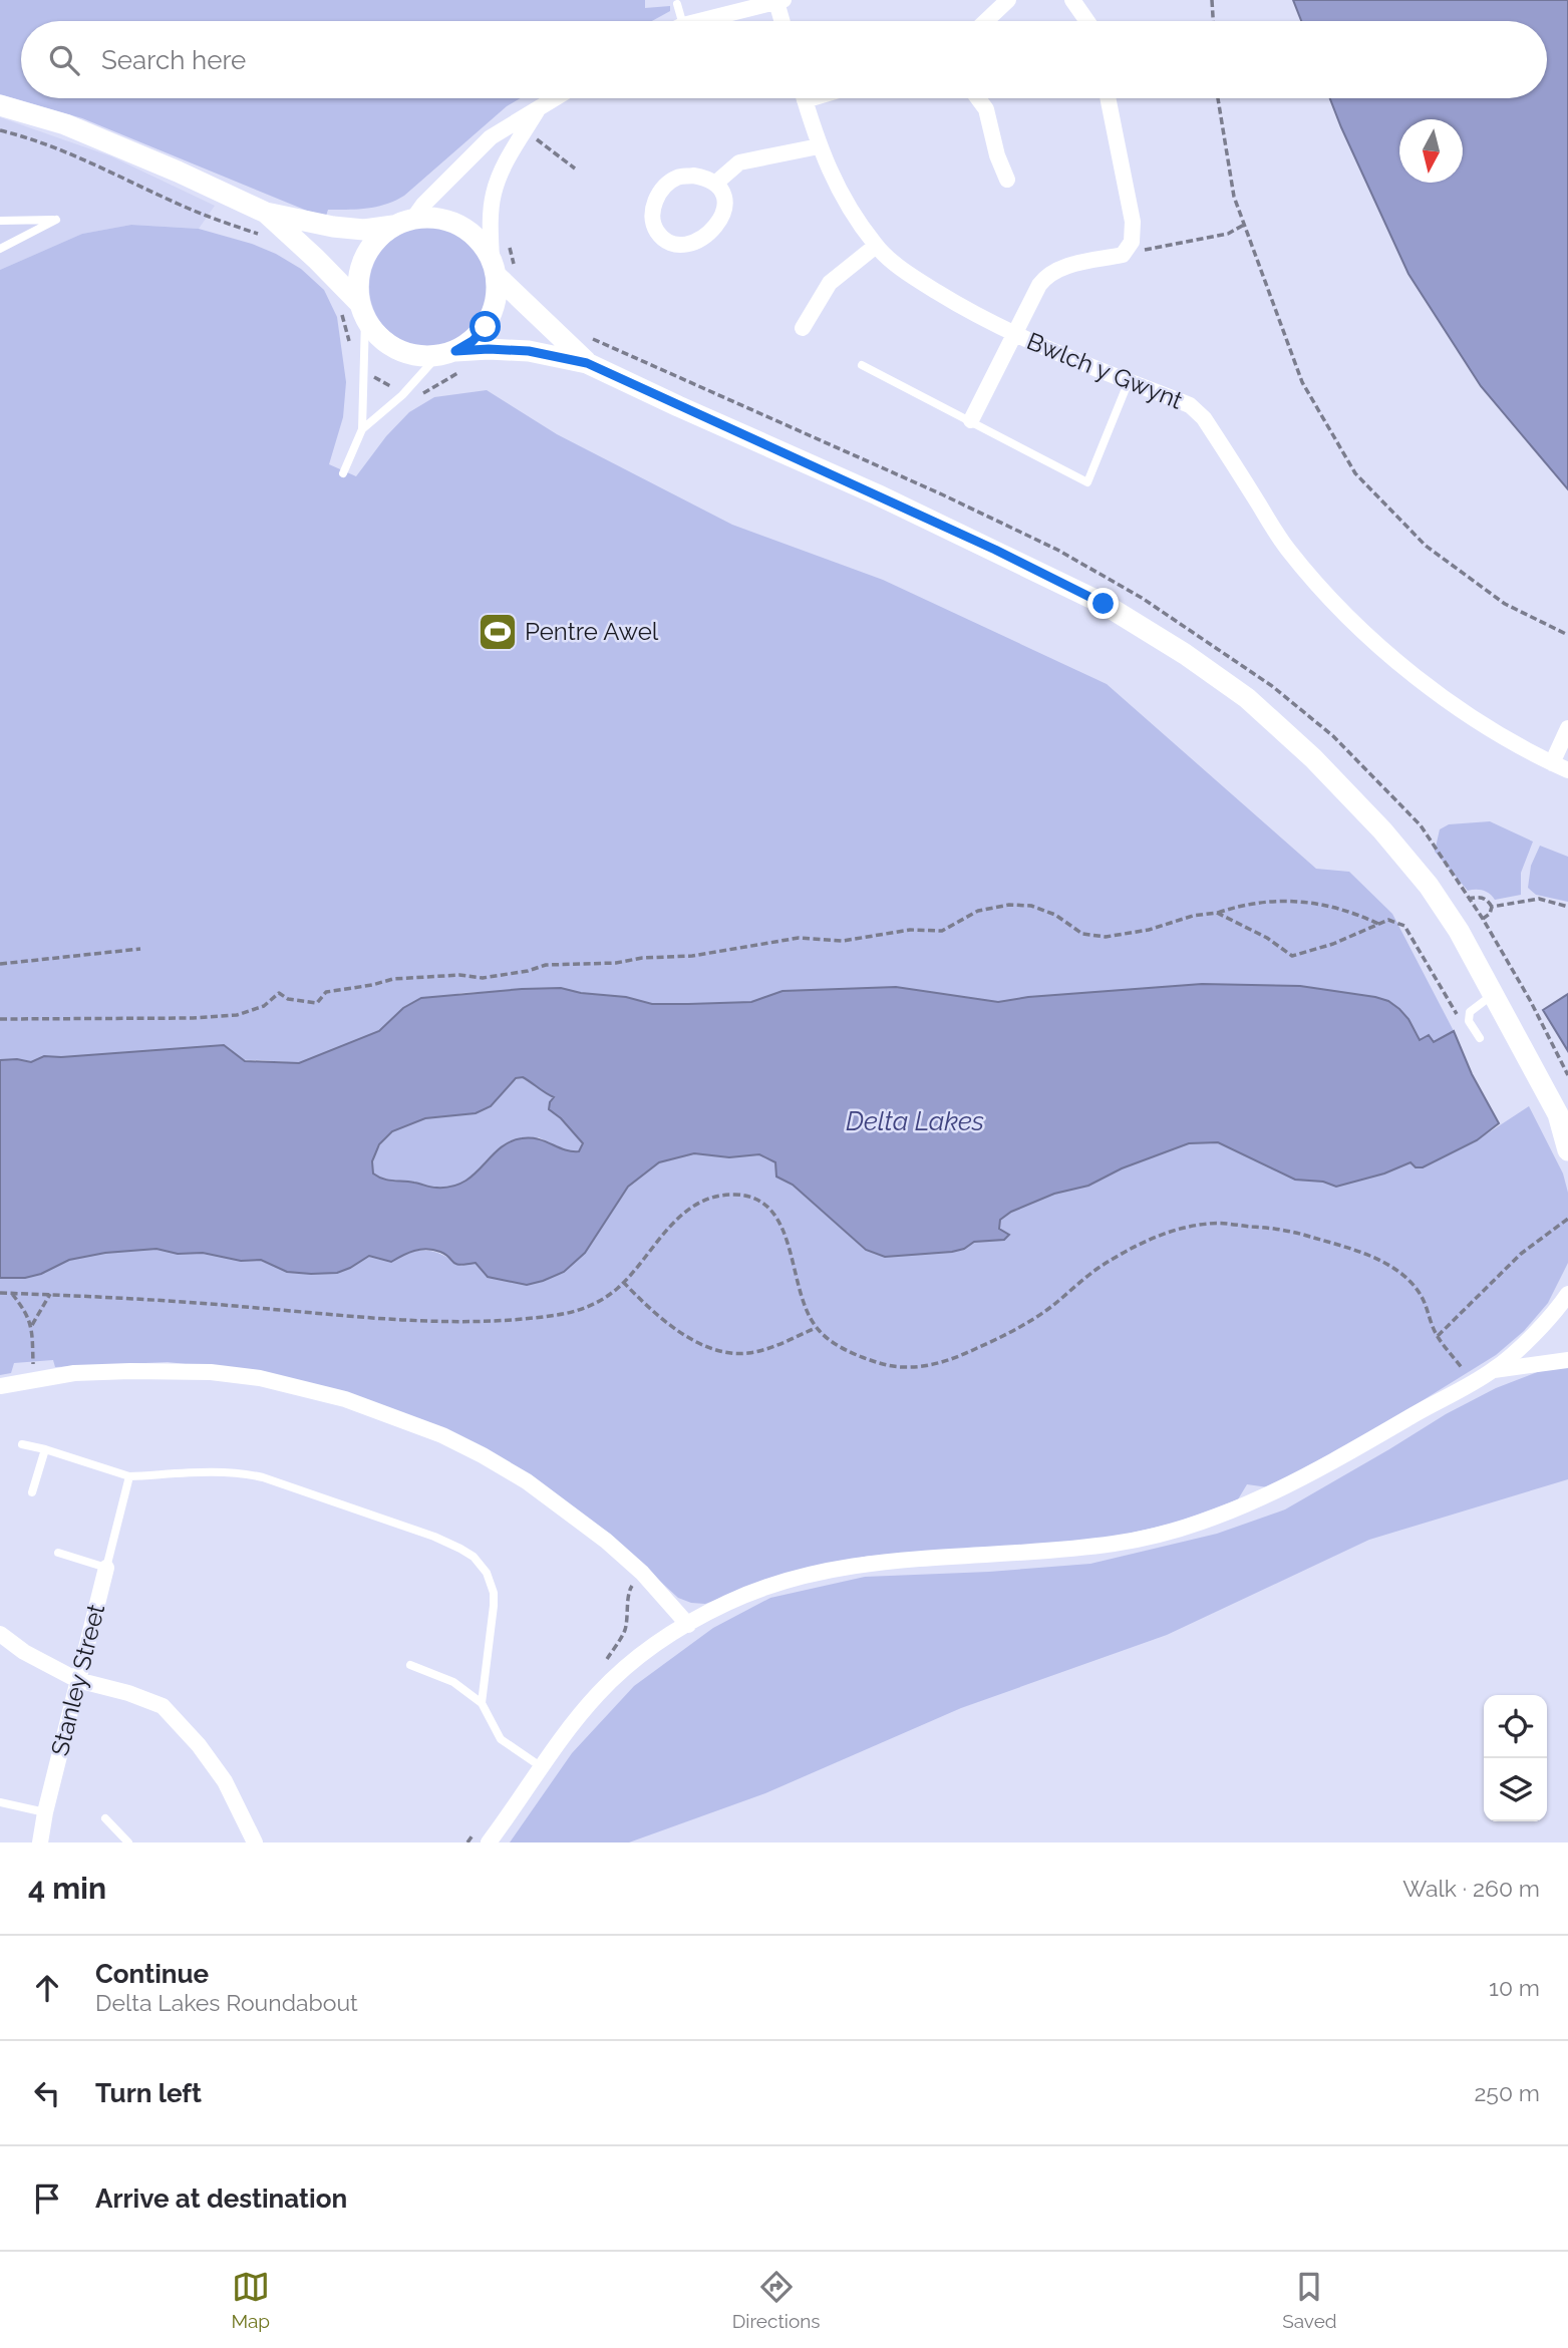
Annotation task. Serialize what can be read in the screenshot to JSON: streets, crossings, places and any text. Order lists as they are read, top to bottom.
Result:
{
  "streets": {
    "street": ["Bwlch y Gwynt", "Stanley Street"]
  },
  "water": ["Delta Lakes"],
  "places": {
    "sports": ["Pentre Awel"]
  },
  "north": "bottom",
  "page": {
    "search": "Search here",
    "heading": ["4 min", "Walk · 260 m"],
    "list": [
      ["Continue", "Delta Lakes Roundabout", "10 m"],
      ["Turn left", "250 m"],
      "Arrive at destination"
    ],
    "nav": ["Map", "Directions", "Saved"]
  }
}
